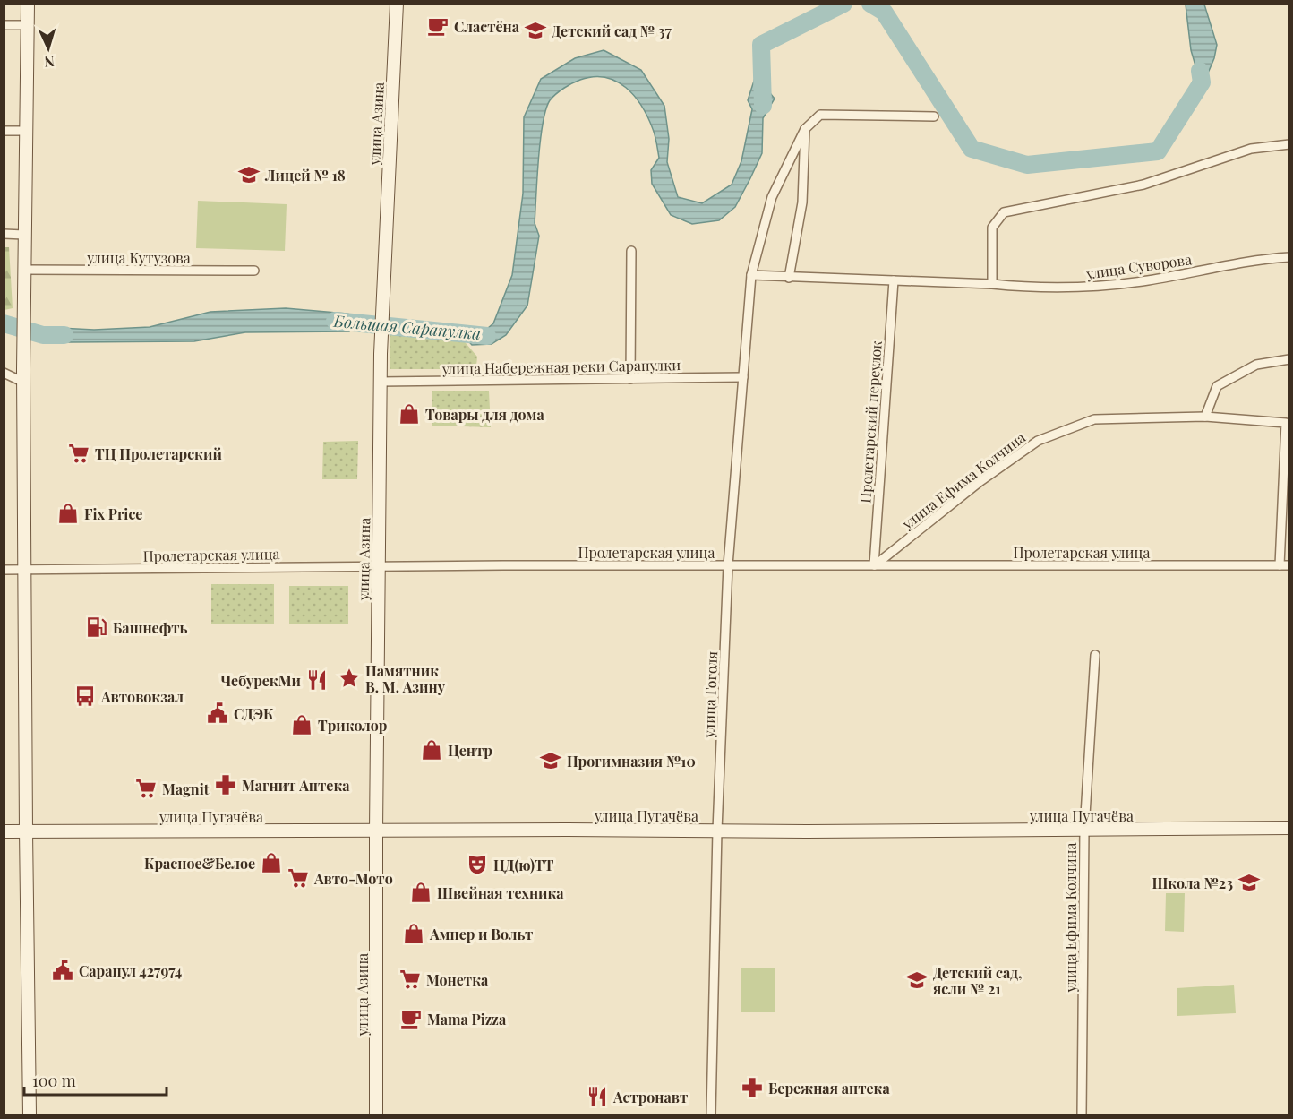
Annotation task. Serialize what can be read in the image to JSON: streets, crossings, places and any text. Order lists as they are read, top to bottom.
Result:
{
  "streets": {
    "main road": ["улица Азина", "улица Пугачёва"],
    "street": [
      "улица Кутузова",
      "улица Суворова",
      "улица Набережная реки Сарапулки",
      "Пролетарский переулок",
      "улица Ефима Колчина",
      "Пролетарская улица",
      "улица Гоголя"
    ]
  },
  "crossings": [
    ["улица Азина", "улица Набережная реки Сарапулки"],
    ["улица Азина", "Пролетарская улица"],
    ["улица Азина", "улица Пугачёва"],
    ["улица Набережная реки Сарапулки", "улица Гоголя"],
    ["Пролетарский переулок", "улица Ефима Колчина"],
    ["Пролетарский переулок", "Пролетарская улица"],
    ["улица Ефима Колчина", "Пролетарская улица"],
    ["улица Ефима Колчина", "улица Пугачёва"],
    ["Пролетарская улица", "улица Гоголя"],
    ["улица Гоголя", "улица Пугачёва"]
  ],
  "water": ["Большая Сарапулка"],
  "places": {
    "cafe": ["Сластёна", "Mama Pizza"],
    "school or university": [
      "Детский сад № 37",
      "Лицей № 18",
      "Прогимназия №10",
      "Школа №23",
      "Детский сад, ясли № 21"
    ],
    "shop": [
      "Товары для дома",
      "Fix Price",
      "Триколор",
      "Центр",
      "Красное&Белое",
      "Швейная техника",
      "Ампер и Вольт"
    ],
    "supermarket": [
      "ТЦ Пролетарский",
      "Magnit",
      "Авто-Мото",
      "Монетка"
    ],
    "fuel station": ["Башнефть"],
    "place": ["Памятник В. М. Азину"],
    "restaurant": ["ЧебурекМи", "Астронавт"],
    "bus stop": ["Автовокзал"],
    "public building": ["СДЭК", "Сарапул 427974"],
    "pharmacy": ["Магнит Аптека", "Бережная аптека"],
    "theatre": ["ЦД(ю)ТТ"]
  },
  "scale_bar": "100 m",
  "north": "bottom"
}
